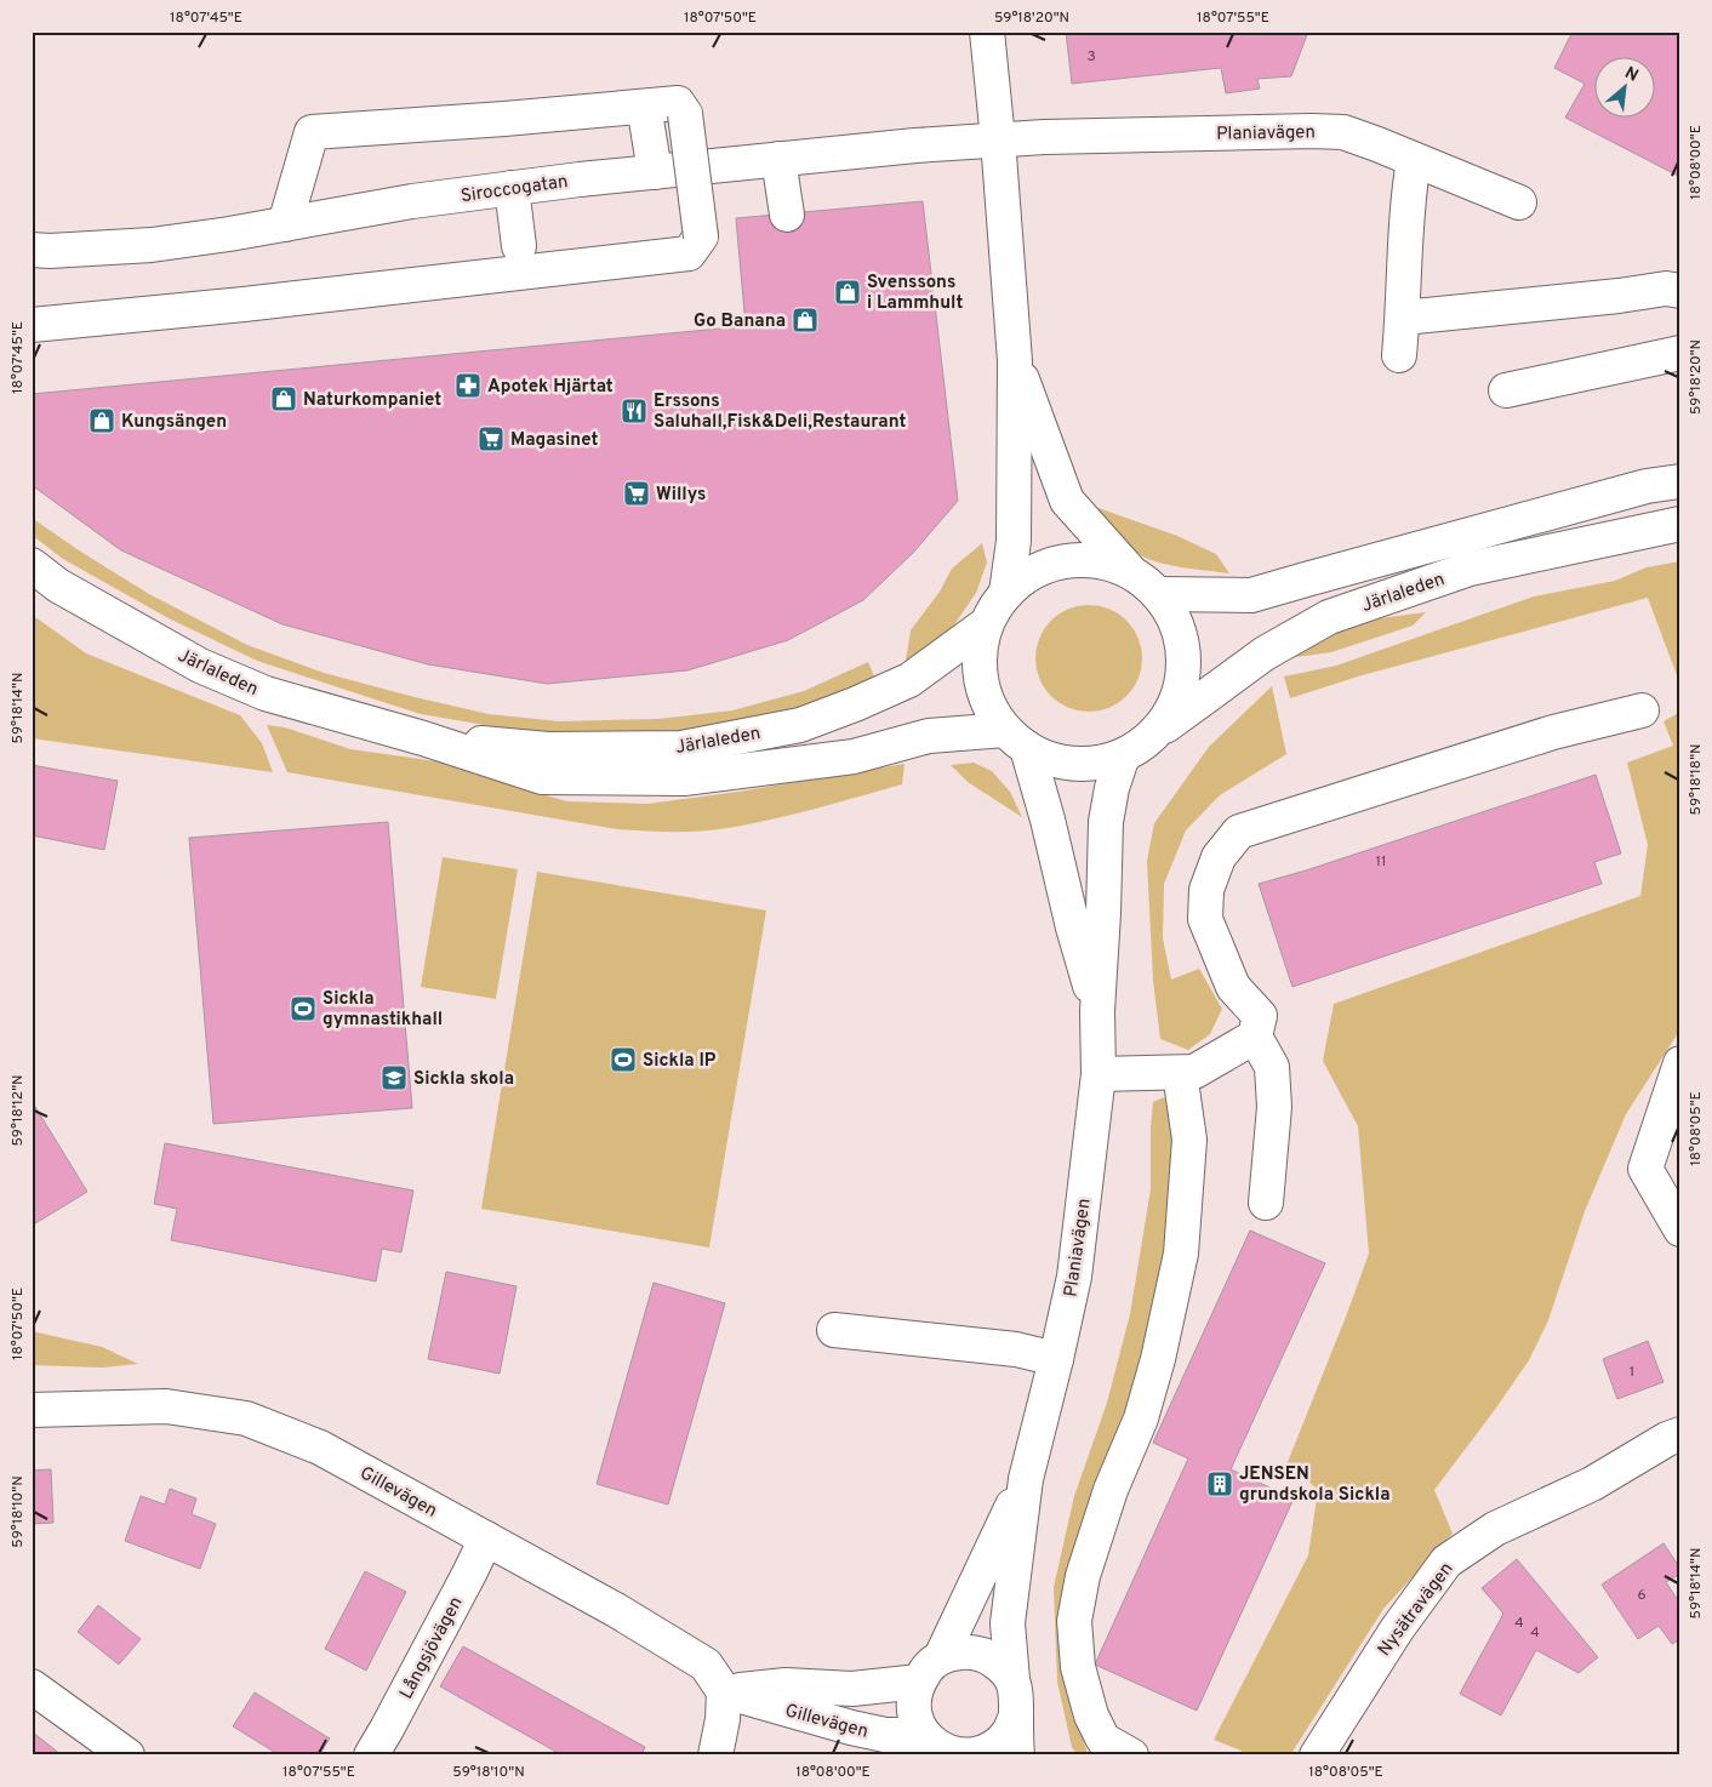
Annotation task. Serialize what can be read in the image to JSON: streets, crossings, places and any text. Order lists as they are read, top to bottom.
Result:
{
  "streets": {
    "main road": [
      "Planiavägen",
      "Siroccogatan",
      "Järlaleden",
      "Gillevägen",
      "Nysätravägen",
      "Långsjövägen"
    ]
  },
  "crossings": [
    ["Planiavägen", "Siroccogatan"],
    ["Planiavägen", "Järlaleden"],
    ["Planiavägen", "Gillevägen"],
    ["Gillevägen", "Långsjövägen"]
  ],
  "places": {
    "shop": [
      "Svenssons i Lammhult",
      "Go Banana",
      "Naturkompaniet",
      "Kungsängen"
    ],
    "pharmacy": ["Apotek Hjärtat"],
    "restaurant": ["Erssons Saluhall,Fisk&Deli,Restaurant"],
    "supermarket": ["Magasinet", "Willys"],
    "sports": ["Sickla gymnastikhall", "Sickla IP"],
    "school or university": ["Sickla skola"],
    "building": ["JENSEN grundskola Sickla"]
  },
  "house_numbers": [
    "3",
    "11",
    "1",
    "6",
    "4",
    "4"
  ],
  "north": "top right",
  "coordinates": [
    "18°07'45\"E",
    "18°07'50\"E",
    "59°18'20\"N",
    "18°07'55\"E",
    "18°08'00\"E",
    "59°18'14\"N",
    "59°18'18\"N",
    "59°18'12\"N",
    "18°08'05\"E",
    "59°18'10\"N"
  ]
}
